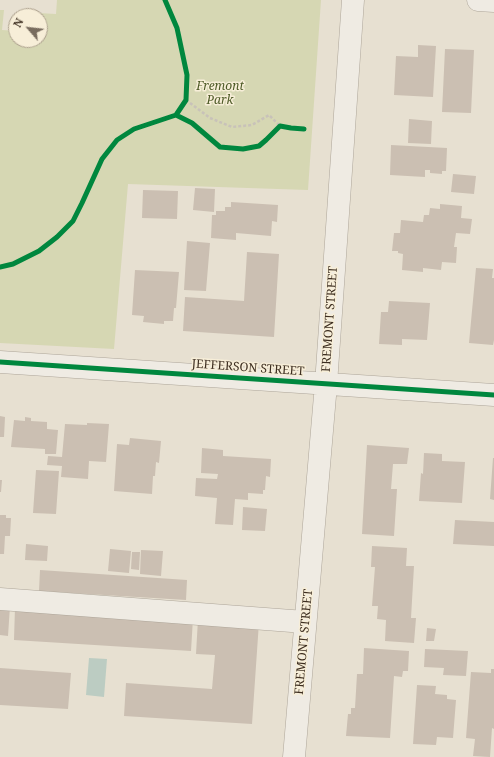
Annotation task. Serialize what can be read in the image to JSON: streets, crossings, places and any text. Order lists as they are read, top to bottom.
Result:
{
  "streets": {
    "street": ["FREMONT STREET", "JEFFERSON STREET"]
  },
  "crossings": [
    ["FREMONT STREET", "JEFFERSON STREET"]
  ],
  "parks": ["Fremont Park"],
  "north": "top left"
}
